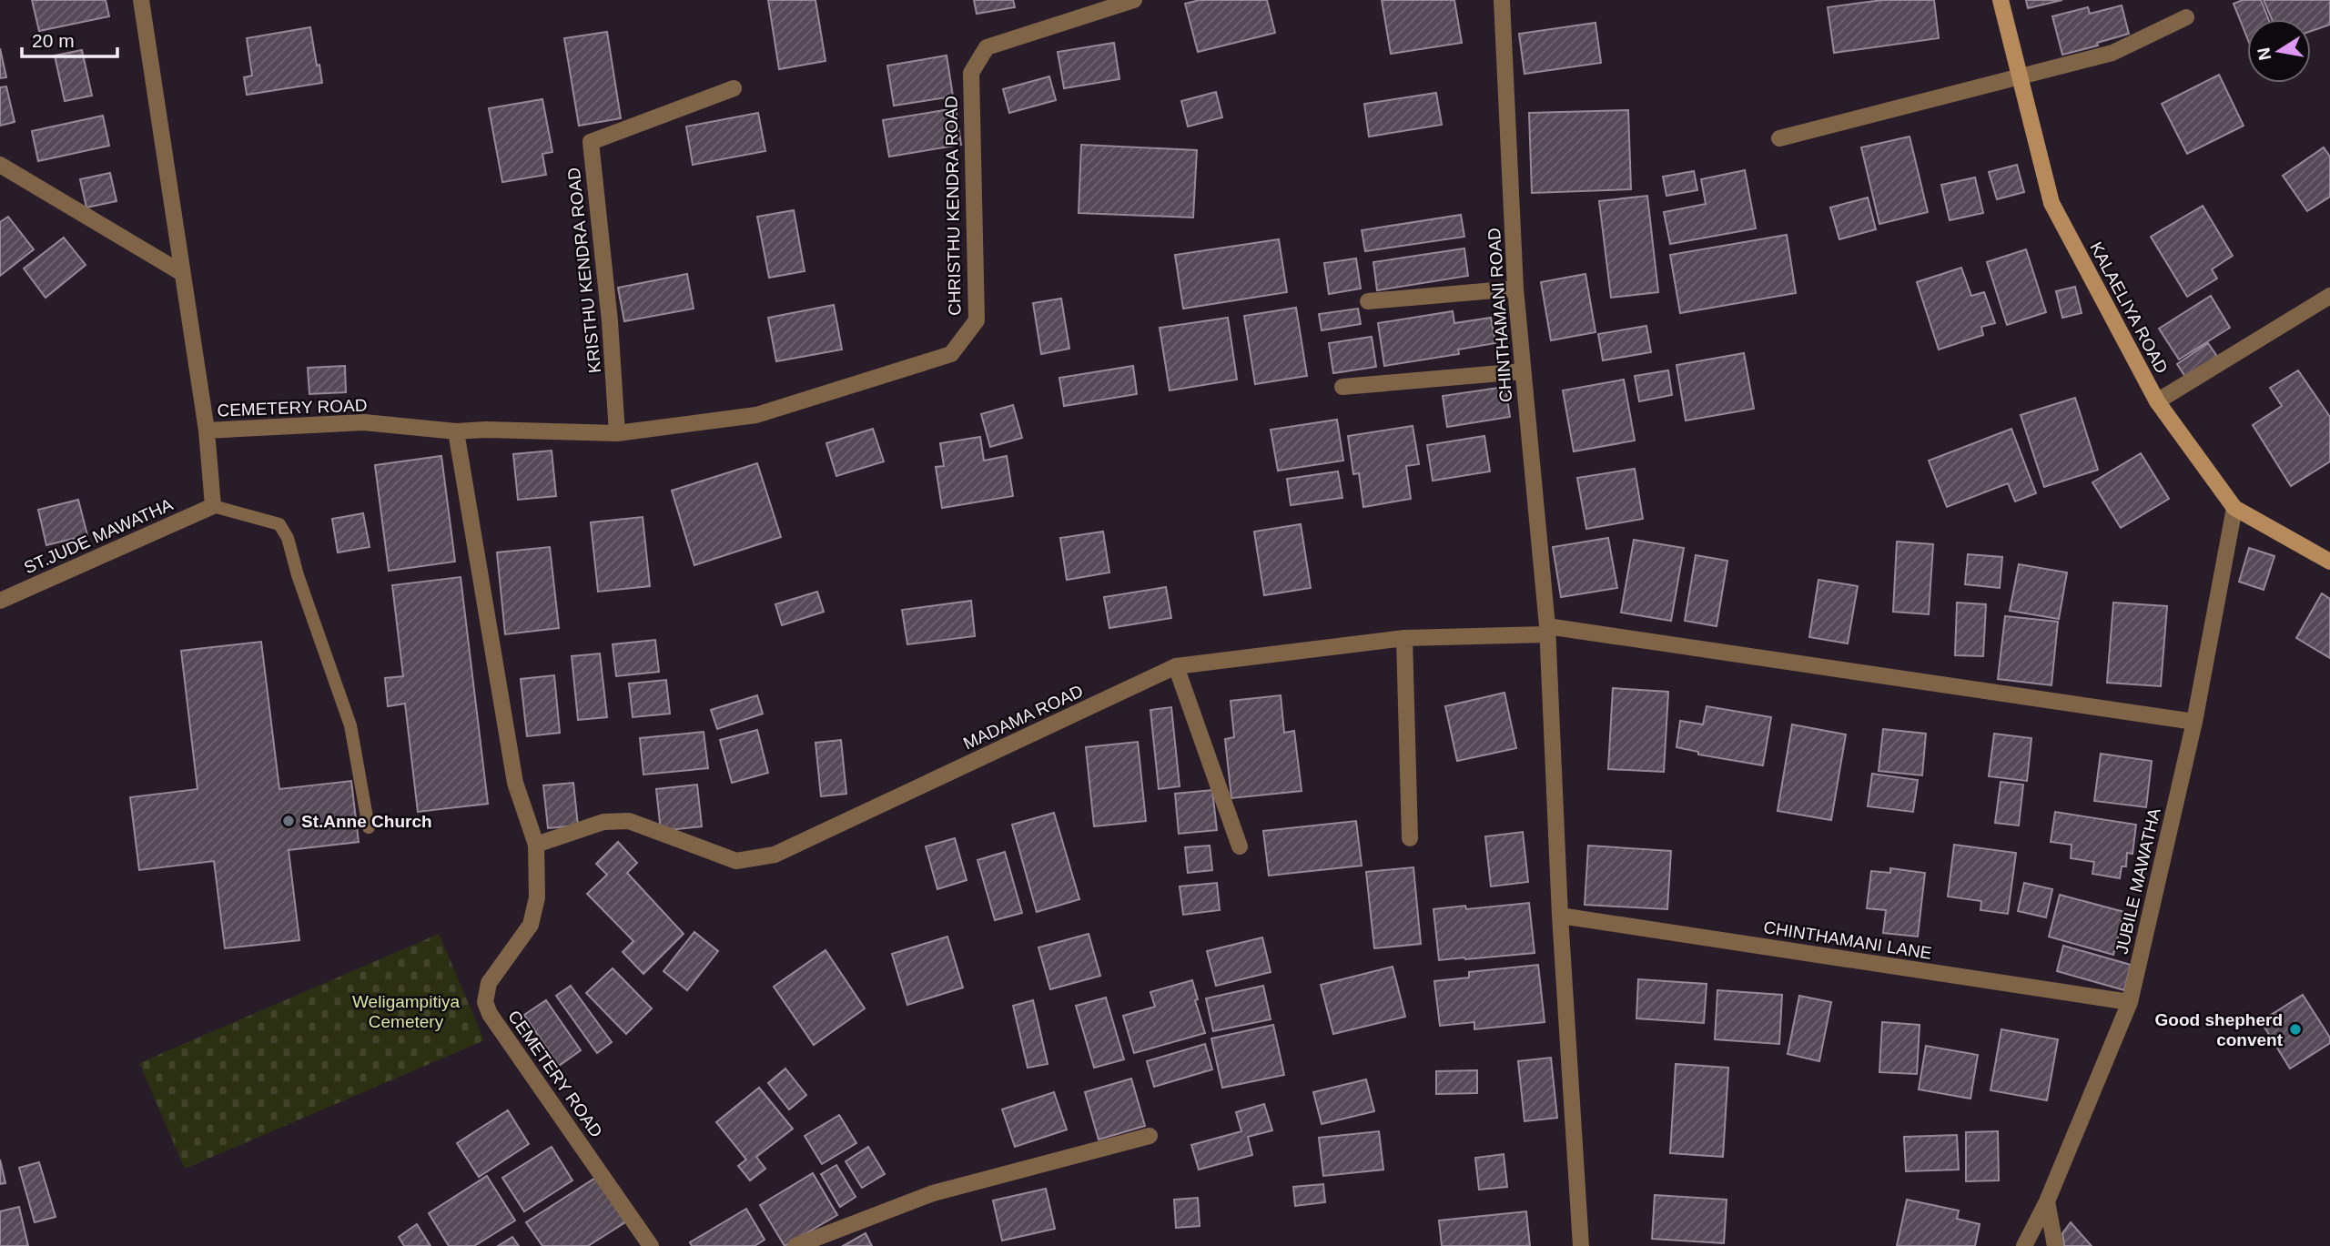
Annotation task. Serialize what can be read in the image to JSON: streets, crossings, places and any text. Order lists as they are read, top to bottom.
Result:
{
  "streets": {
    "street": [
      "CHRISTHU KENDRA ROAD",
      "KRISTHU KENDRA ROAD",
      "KALAELIYA ROAD",
      "CHINTHAMANI ROAD",
      "CEMETERY ROAD",
      "ST.JUDE MAWATHA",
      "MADAMA ROAD",
      "JUBILE MAWATHA",
      "CHINTHAMANI LANE"
    ]
  },
  "crossings": [
    ["CHRISTHU KENDRA ROAD", "KRISTHU KENDRA ROAD"],
    ["CHRISTHU KENDRA ROAD", "CEMETERY ROAD"],
    ["KALAELIYA ROAD", "JUBILE MAWATHA"],
    ["CHINTHAMANI ROAD", "MADAMA ROAD"],
    ["CHINTHAMANI ROAD", "CHINTHAMANI LANE"],
    ["CEMETERY ROAD", "MADAMA ROAD"],
    ["MADAMA ROAD", "JUBILE MAWATHA"],
    ["JUBILE MAWATHA", "CHINTHAMANI LANE"]
  ],
  "parks": ["Weligampitiya Cemetery"],
  "places": ["St.Anne Church", "Good shepherd convent"],
  "scale_bar": "20 m",
  "north": "left"
}
